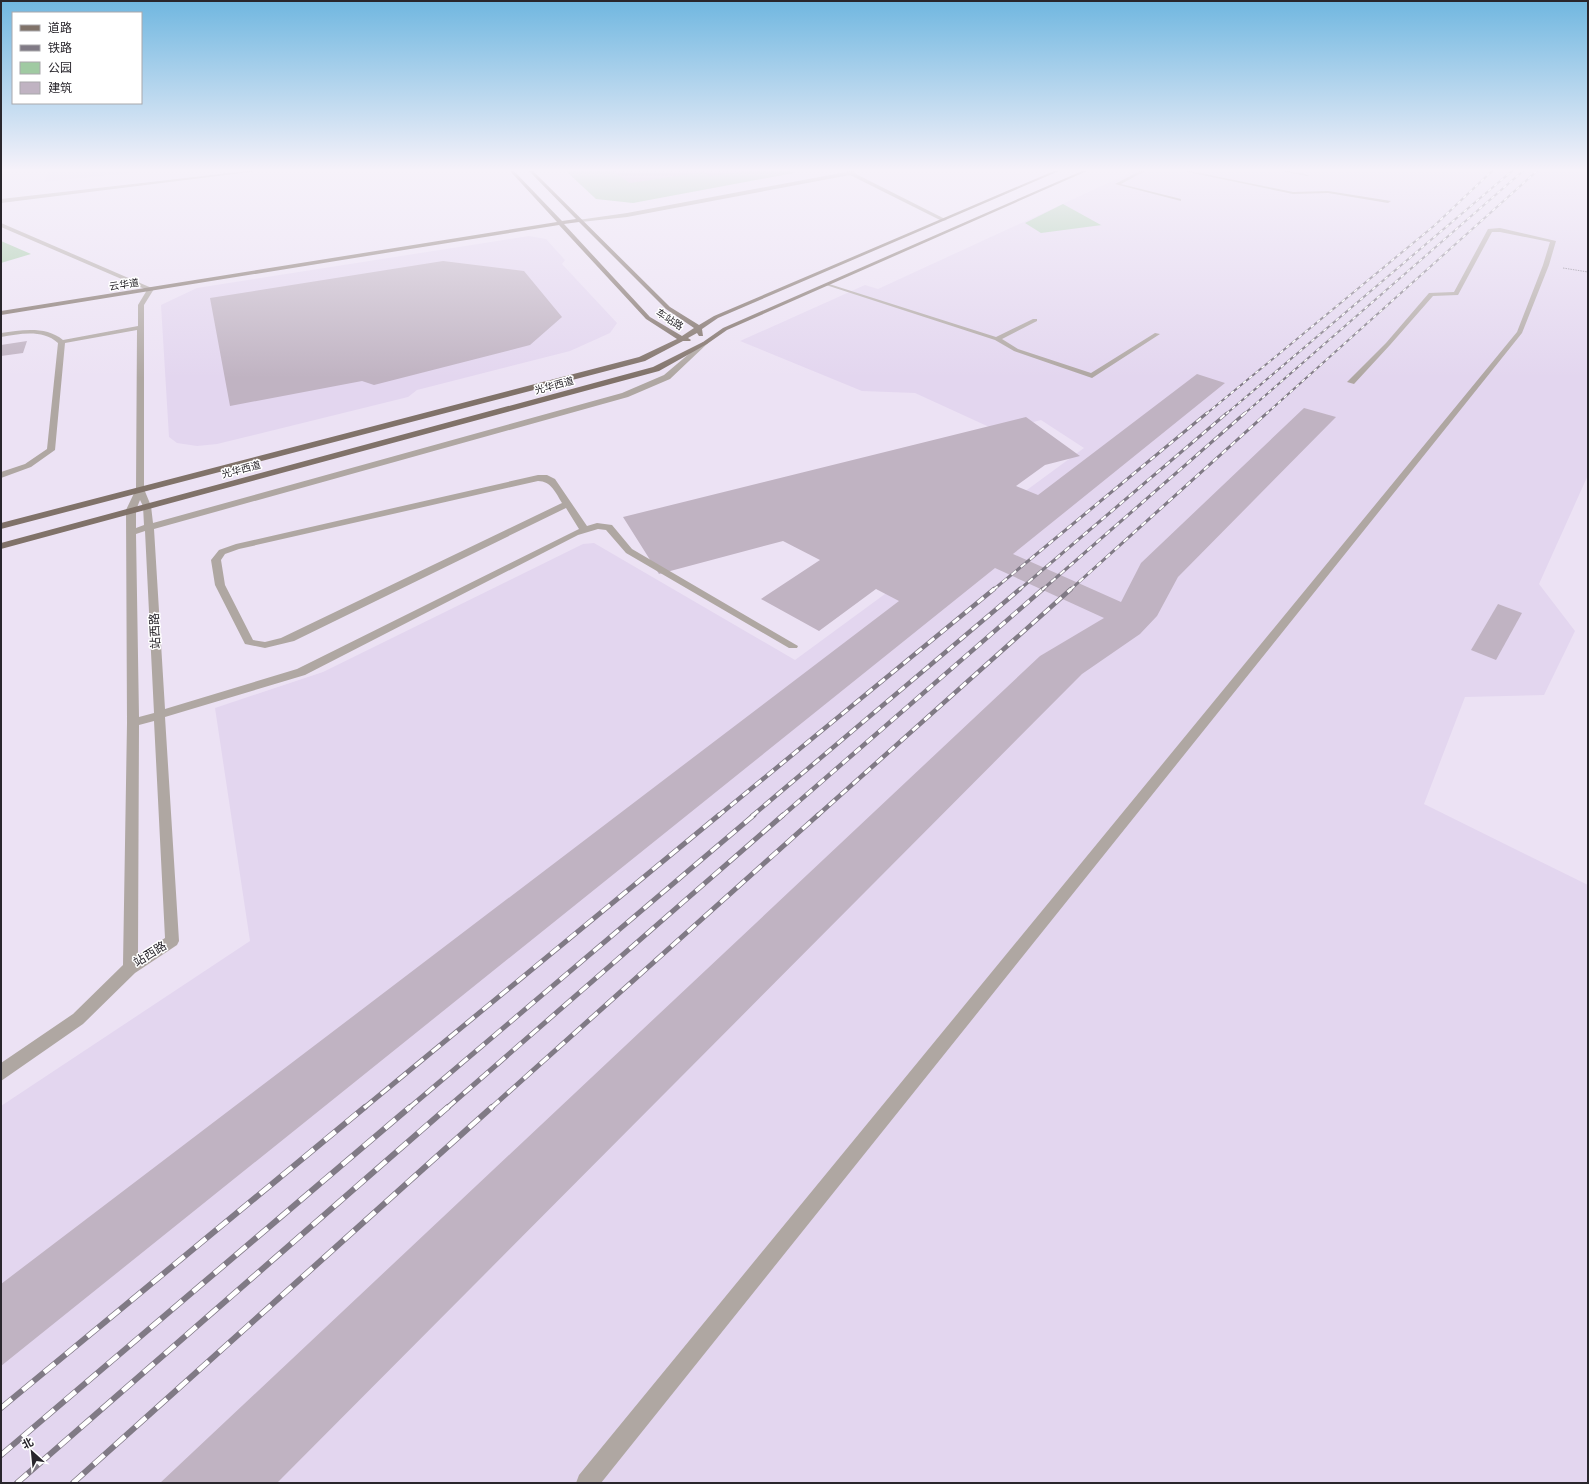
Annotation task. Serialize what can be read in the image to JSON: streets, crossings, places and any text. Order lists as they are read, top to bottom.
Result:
{
  "streets": {
    "main road": ["云华道", "车站路", "光华西道"],
    "street": ["站西路"]
  },
  "crossings": [
    ["云华道", "站西路"],
    ["车站路", "光华西道"],
    ["光华西道", "站西路"]
  ],
  "legend": [
    "道路",
    "铁路",
    "公园",
    "建筑"
  ],
  "north": "top left"
}
